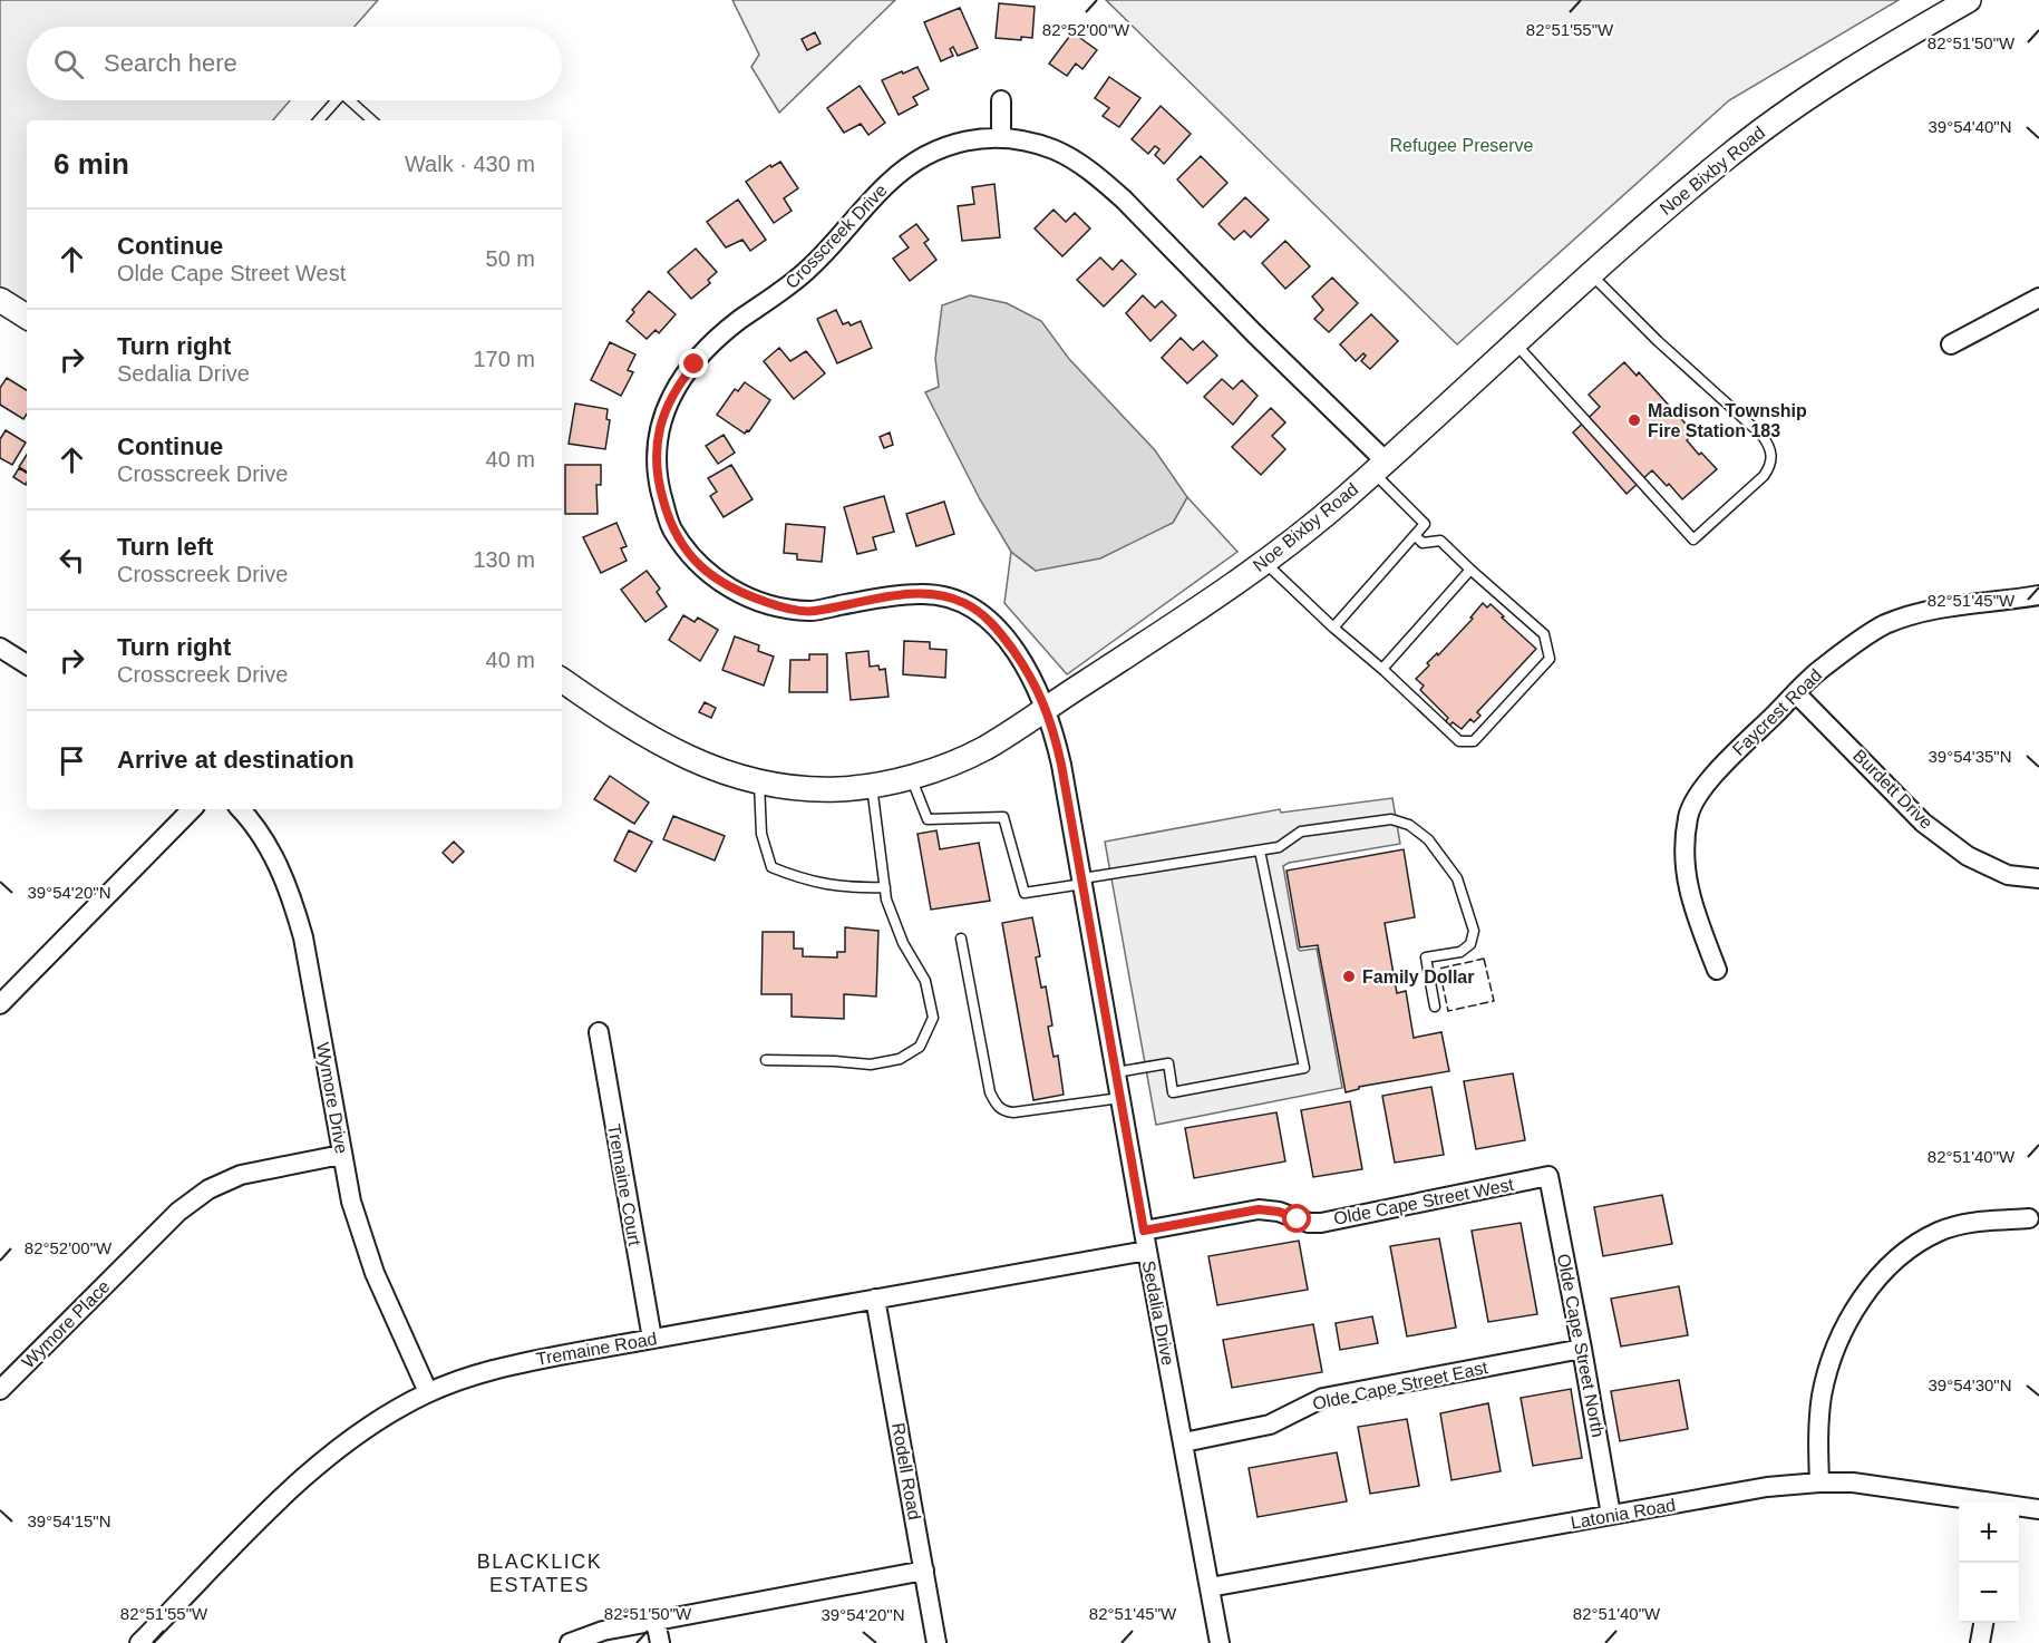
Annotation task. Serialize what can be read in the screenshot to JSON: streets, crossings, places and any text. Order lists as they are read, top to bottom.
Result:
{
  "streets": {
    "street": [
      "Noe Bixby Road",
      "Crosscreek Drive",
      "Faycrest Road",
      "Burdett Drive",
      "Wymore Drive",
      "Tremaine Court",
      "Olde Cape Street West",
      "Sedalia Drive",
      "Wymore Place",
      "Olde Cape Street North",
      "Tremaine Road",
      "Olde Cape Street East",
      "Rodell Road",
      "Latonia Road"
    ]
  },
  "crossings": [
    ["Noe Bixby Road", "Crosscreek Drive"],
    ["Noe Bixby Road", "Sedalia Drive"],
    ["Crosscreek Drive", "Sedalia Drive"],
    ["Faycrest Road", "Burdett Drive"],
    ["Wymore Drive", "Wymore Place"],
    ["Wymore Drive", "Tremaine Road"],
    ["Tremaine Court", "Tremaine Road"],
    ["Olde Cape Street West", "Sedalia Drive"],
    ["Olde Cape Street West", "Olde Cape Street North"],
    ["Sedalia Drive", "Tremaine Road"],
    ["Sedalia Drive", "Olde Cape Street East"],
    ["Sedalia Drive", "Latonia Road"],
    ["Olde Cape Street North", "Olde Cape Street East"],
    ["Olde Cape Street North", "Latonia Road"],
    ["Tremaine Road", "Rodell Road"]
  ],
  "districts": ["BLACKLICK ESTATES"],
  "parks": ["Refugee Preserve"],
  "places": ["Madison Township Fire Station 183", "Family Dollar"],
  "page": {
    "search": "Search here",
    "heading": ["6 min", "Walk · 430 m"],
    "list": [
      ["Continue", "Olde Cape Street West", "50 m"],
      ["Turn right", "Sedalia Drive", "170 m"],
      ["Continue", "Crosscreek Drive", "40 m"],
      ["Turn left", "Crosscreek Drive", "130 m"],
      ["Turn right", "Crosscreek Drive", "40 m"],
      "Arrive at destination"
    ],
    "map_buttons": ["+", "−"]
  },
  "coordinates": [
    "82°52'00\"W",
    "82°51'55\"W",
    "82°51'50\"W",
    "39°54'40\"N",
    "82°51'45\"W",
    "39°54'35\"N",
    "39°54'20\"N",
    "82°51'40\"W",
    "39°54'30\"N",
    "39°54'15\"N"
  ]
}
